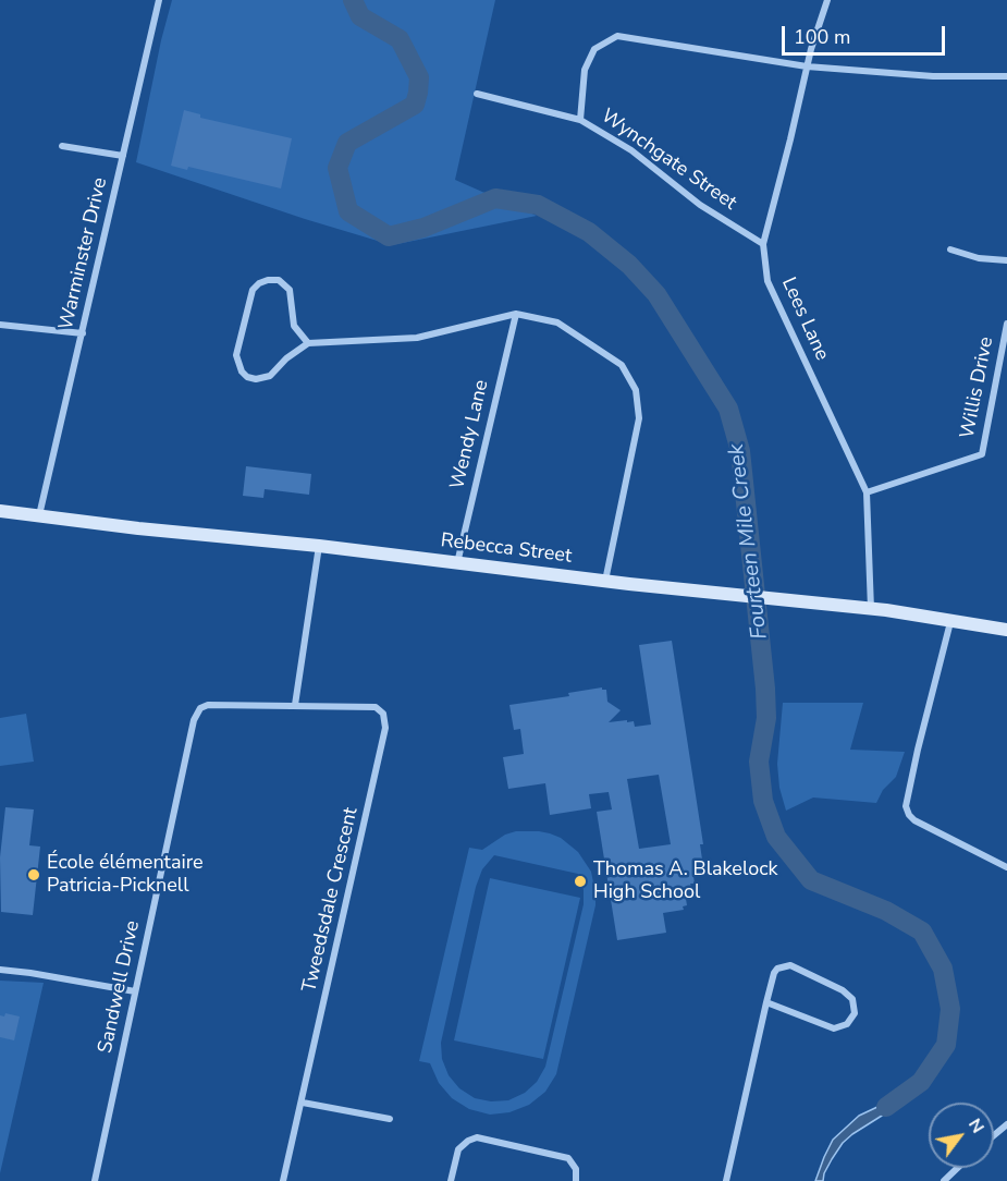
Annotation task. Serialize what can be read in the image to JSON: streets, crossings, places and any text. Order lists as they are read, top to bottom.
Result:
{
  "streets": {
    "main road": ["Rebecca Street"],
    "street": [
      "Wynchgate Street",
      "Warminster Drive",
      "Lees Lane",
      "Willis Drive",
      "Wendy Lane",
      "Tweedsdale Crescent",
      "Sandwell Drive"
    ]
  },
  "crossings": [
    ["Wynchgate Street", "Lees Lane"],
    ["Warminster Drive", "Rebecca Street"],
    ["Lees Lane", "Willis Drive"],
    ["Lees Lane", "Rebecca Street"],
    ["Wendy Lane", "Rebecca Street"],
    ["Tweedsdale Crescent", "Sandwell Drive"]
  ],
  "water": ["Fourteen Mile Creek"],
  "places": ["École élémentaire Patricia-Picknell", "Thomas A. Blakelock High School"],
  "scale_bar": "100 m",
  "north": "top right"
}
